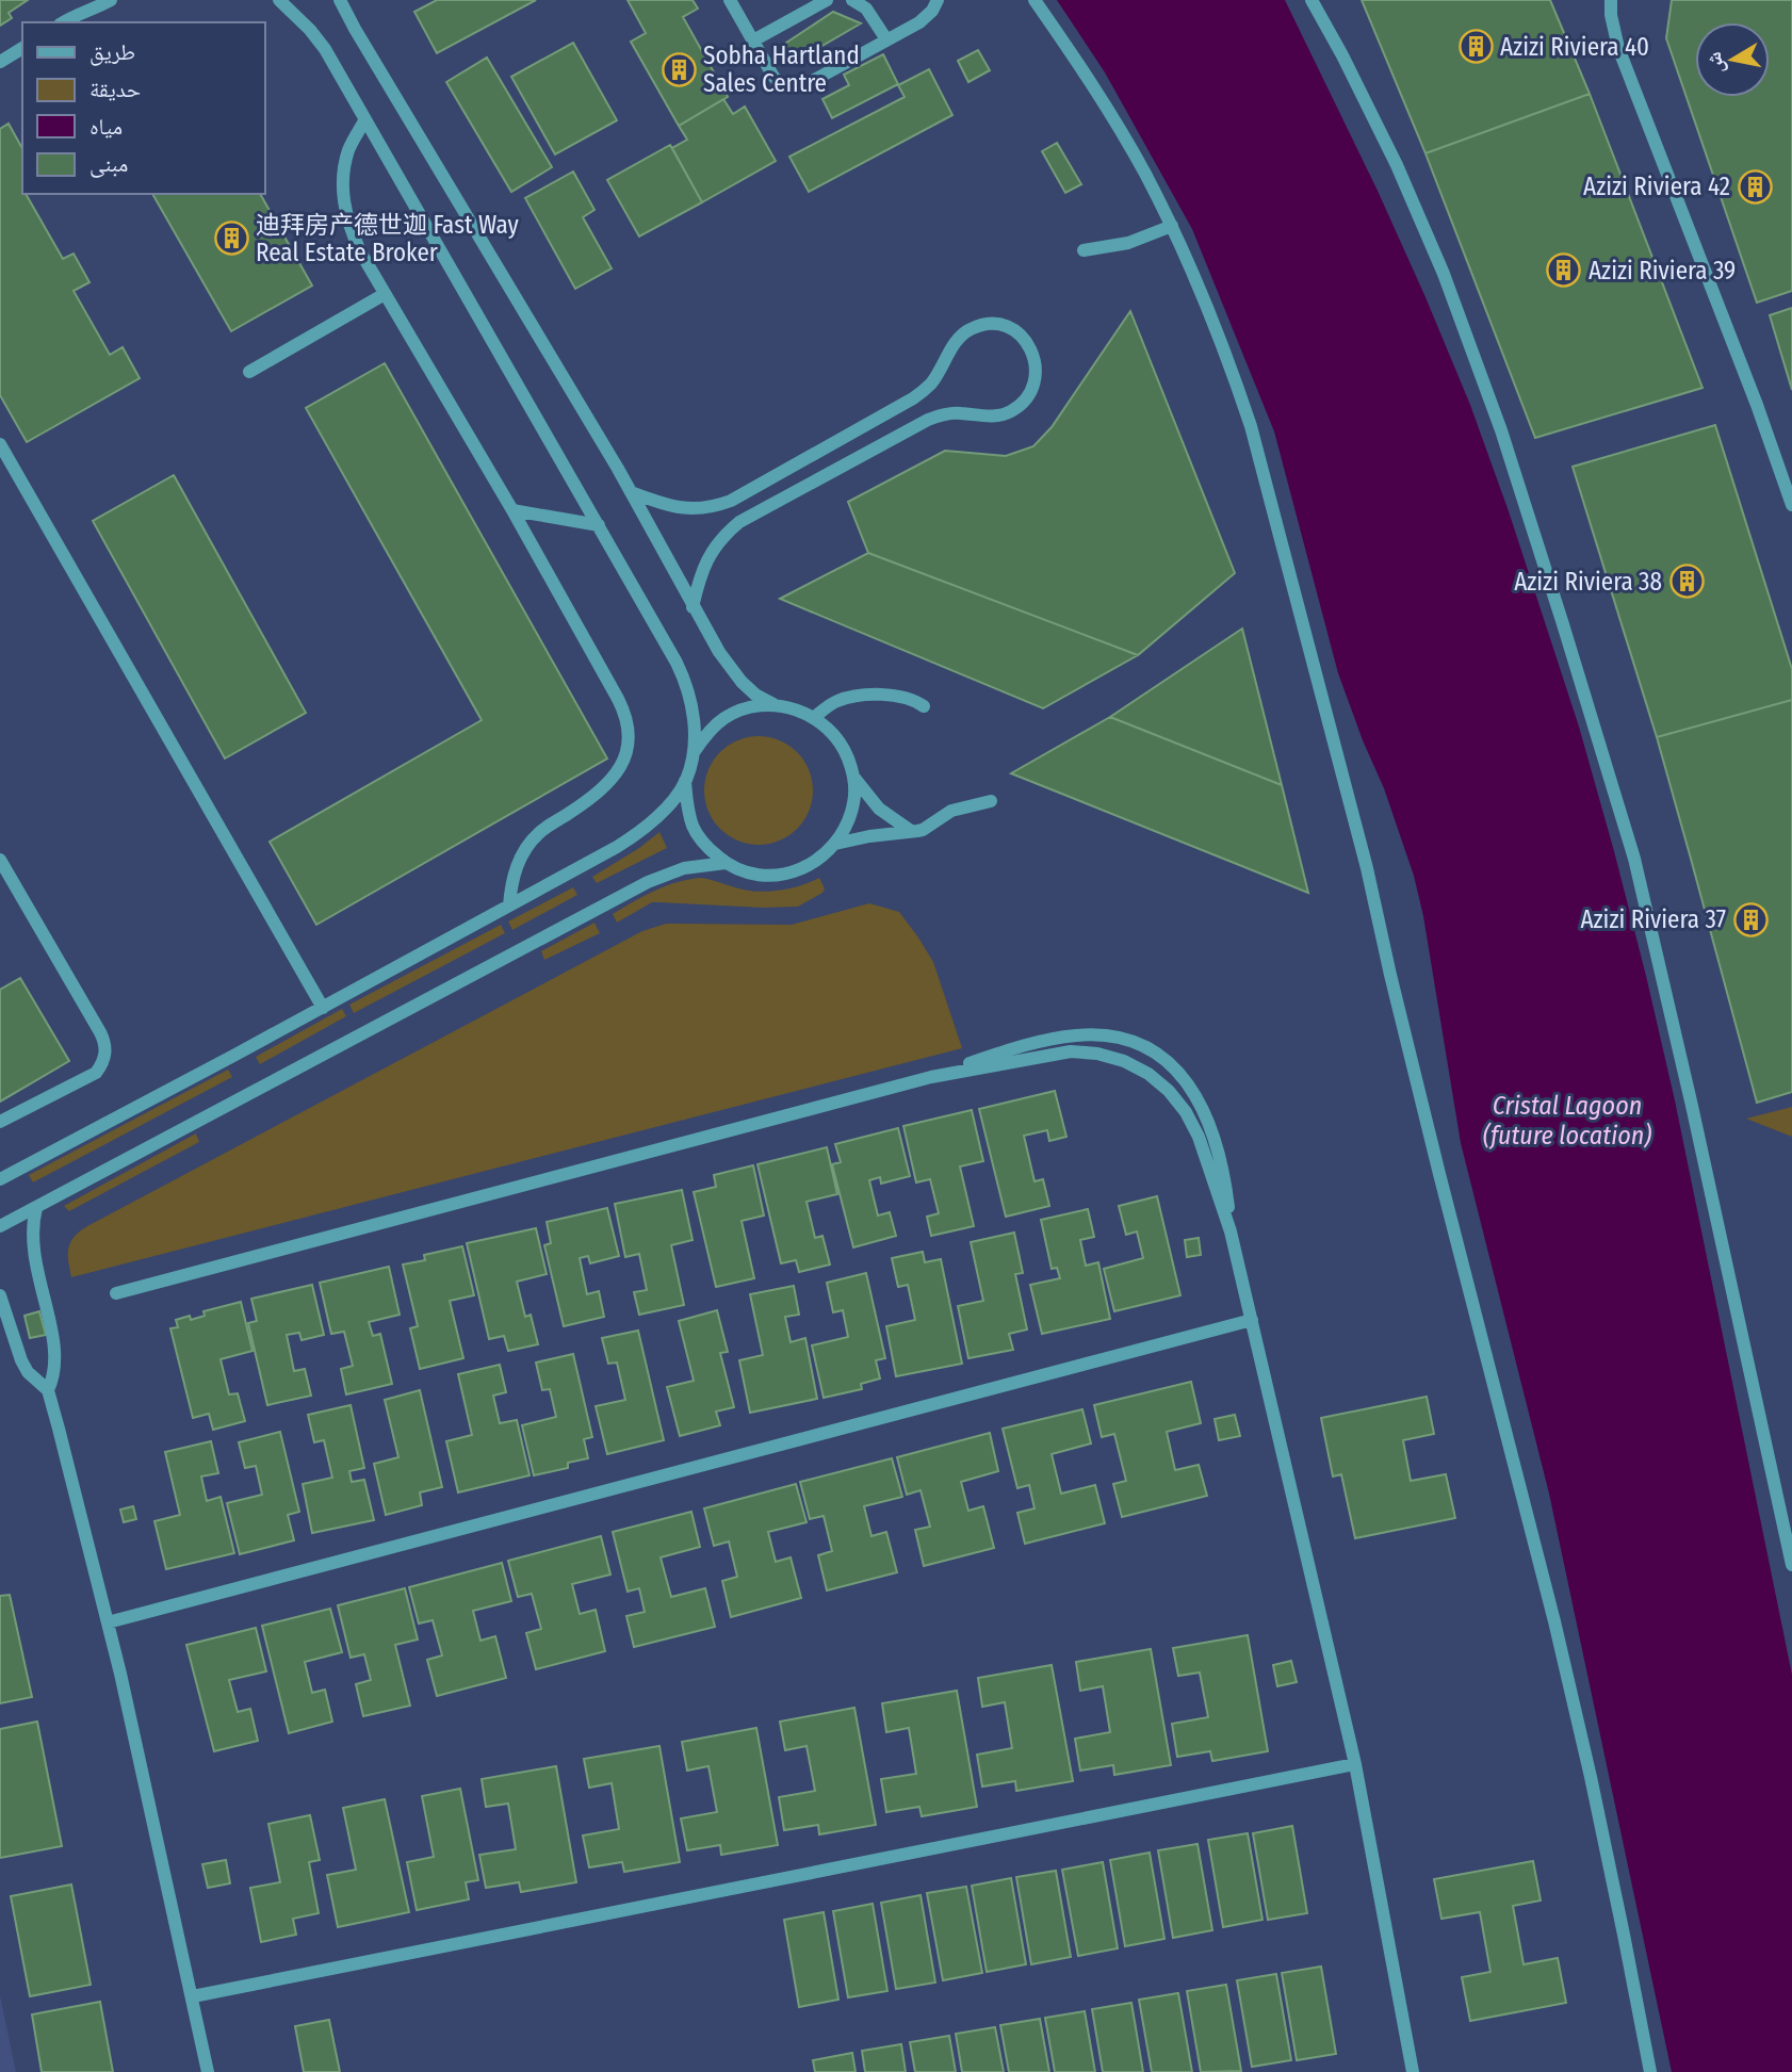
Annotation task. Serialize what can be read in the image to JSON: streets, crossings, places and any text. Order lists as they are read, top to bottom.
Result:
{
  "water": ["Cristal Lagoon (future location)"],
  "places": {
    "building": [
      "Azizi Riviera 40",
      "Sobha Hartland Sales Centre",
      "Azizi Riviera 42",
      "迪拜房产德世迦 Fast Way Real Estate Broker",
      "Azizi Riviera 39",
      "Azizi Riviera 38",
      "Azizi Riviera 37"
    ]
  },
  "legend": [
    "طريق",
    "حديقة",
    "مياه",
    "مبنى"
  ],
  "north": "left"
}
